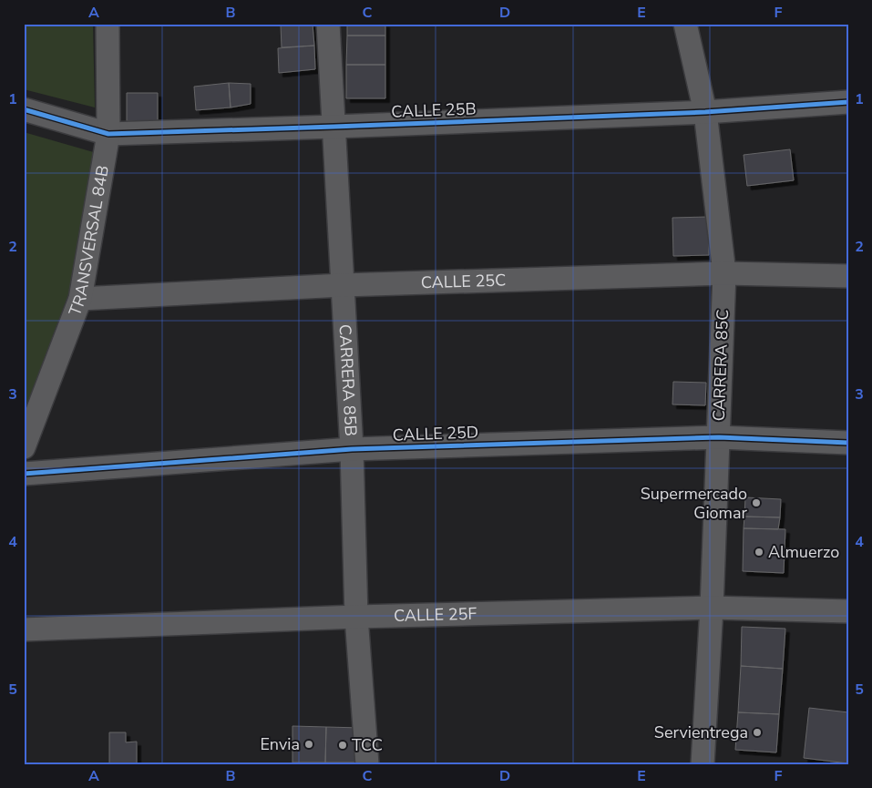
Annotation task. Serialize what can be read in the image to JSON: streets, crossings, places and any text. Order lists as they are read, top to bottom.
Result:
{
  "streets": {
    "street": [
      "CALLE 25B",
      "TRANSVERSAL 84B",
      "CALLE 25C",
      "CARRERA 85C",
      "CARRERA 85B",
      "CALLE 25D",
      "CALLE 25F"
    ]
  },
  "crossings": [
    ["CALLE 25B", "TRANSVERSAL 84B"],
    ["CALLE 25B", "CARRERA 85C"],
    ["CALLE 25B", "CARRERA 85B"],
    ["TRANSVERSAL 84B", "CALLE 25C"],
    ["CALLE 25C", "CARRERA 85C"],
    ["CALLE 25C", "CARRERA 85B"],
    ["CARRERA 85C", "CALLE 25D"],
    ["CARRERA 85C", "CALLE 25F"],
    ["CARRERA 85B", "CALLE 25D"],
    ["CARRERA 85B", "CALLE 25F"]
  ],
  "places": [
    "Supermercado Giomar",
    "Almuerzo",
    "Servientrega",
    "Envia",
    "TCC"
  ],
  "grid": {
    "columns": [
      "A",
      "B",
      "C",
      "D",
      "E",
      "F"
    ],
    "rows": [
      "1",
      "2",
      "3",
      "4",
      "5"
    ]
  }
}
